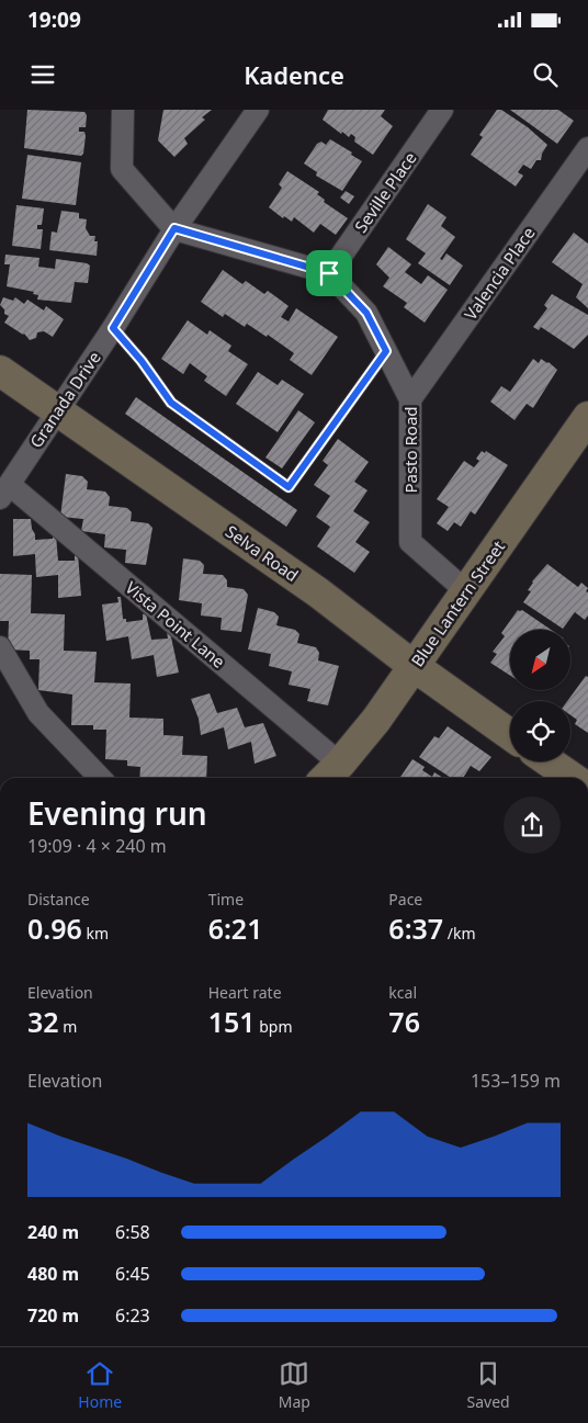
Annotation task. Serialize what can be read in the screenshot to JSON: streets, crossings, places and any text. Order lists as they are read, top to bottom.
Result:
{
  "streets": {
    "street": [
      "Seville Place",
      "Valencia Place",
      "Granada Drive",
      "Pasto Road",
      "Selva Road",
      "Blue Lantern Street",
      "Vista Point Lane"
    ]
  },
  "crossings": [
    ["Seville Place", "Pasto Road"],
    ["Valencia Place", "Pasto Road"],
    ["Granada Drive", "Selva Road"],
    ["Granada Drive", "Vista Point Lane"],
    ["Pasto Road", "Blue Lantern Street"],
    ["Selva Road", "Blue Lantern Street"],
    ["Blue Lantern Street", "Vista Point Lane"]
  ],
  "north": "bottom left",
  "page": {
    "status": "19:09",
    "header": "Kadence",
    "heading": ["Evening run", "19:09 · 4 × 240 m"],
    "stats": [
      ["Distance", "0.96 km"],
      ["Time", "6:21"],
      ["Pace", "6:37 /km"],
      ["Elevation", "32 m"],
      ["Heart rate", "151 bpm"],
      ["kcal", "76"]
    ],
    "chart": ["Elevation", "153–159 m"],
    "list": [
      {
        "name": "240 m",
        "note": "6:58"
      },
      {
        "name": "480 m",
        "note": "6:45"
      },
      {
        "name": "720 m",
        "note": "6:23"
      }
    ],
    "tabs": ["Home", "Map", "Saved"]
  }
}
